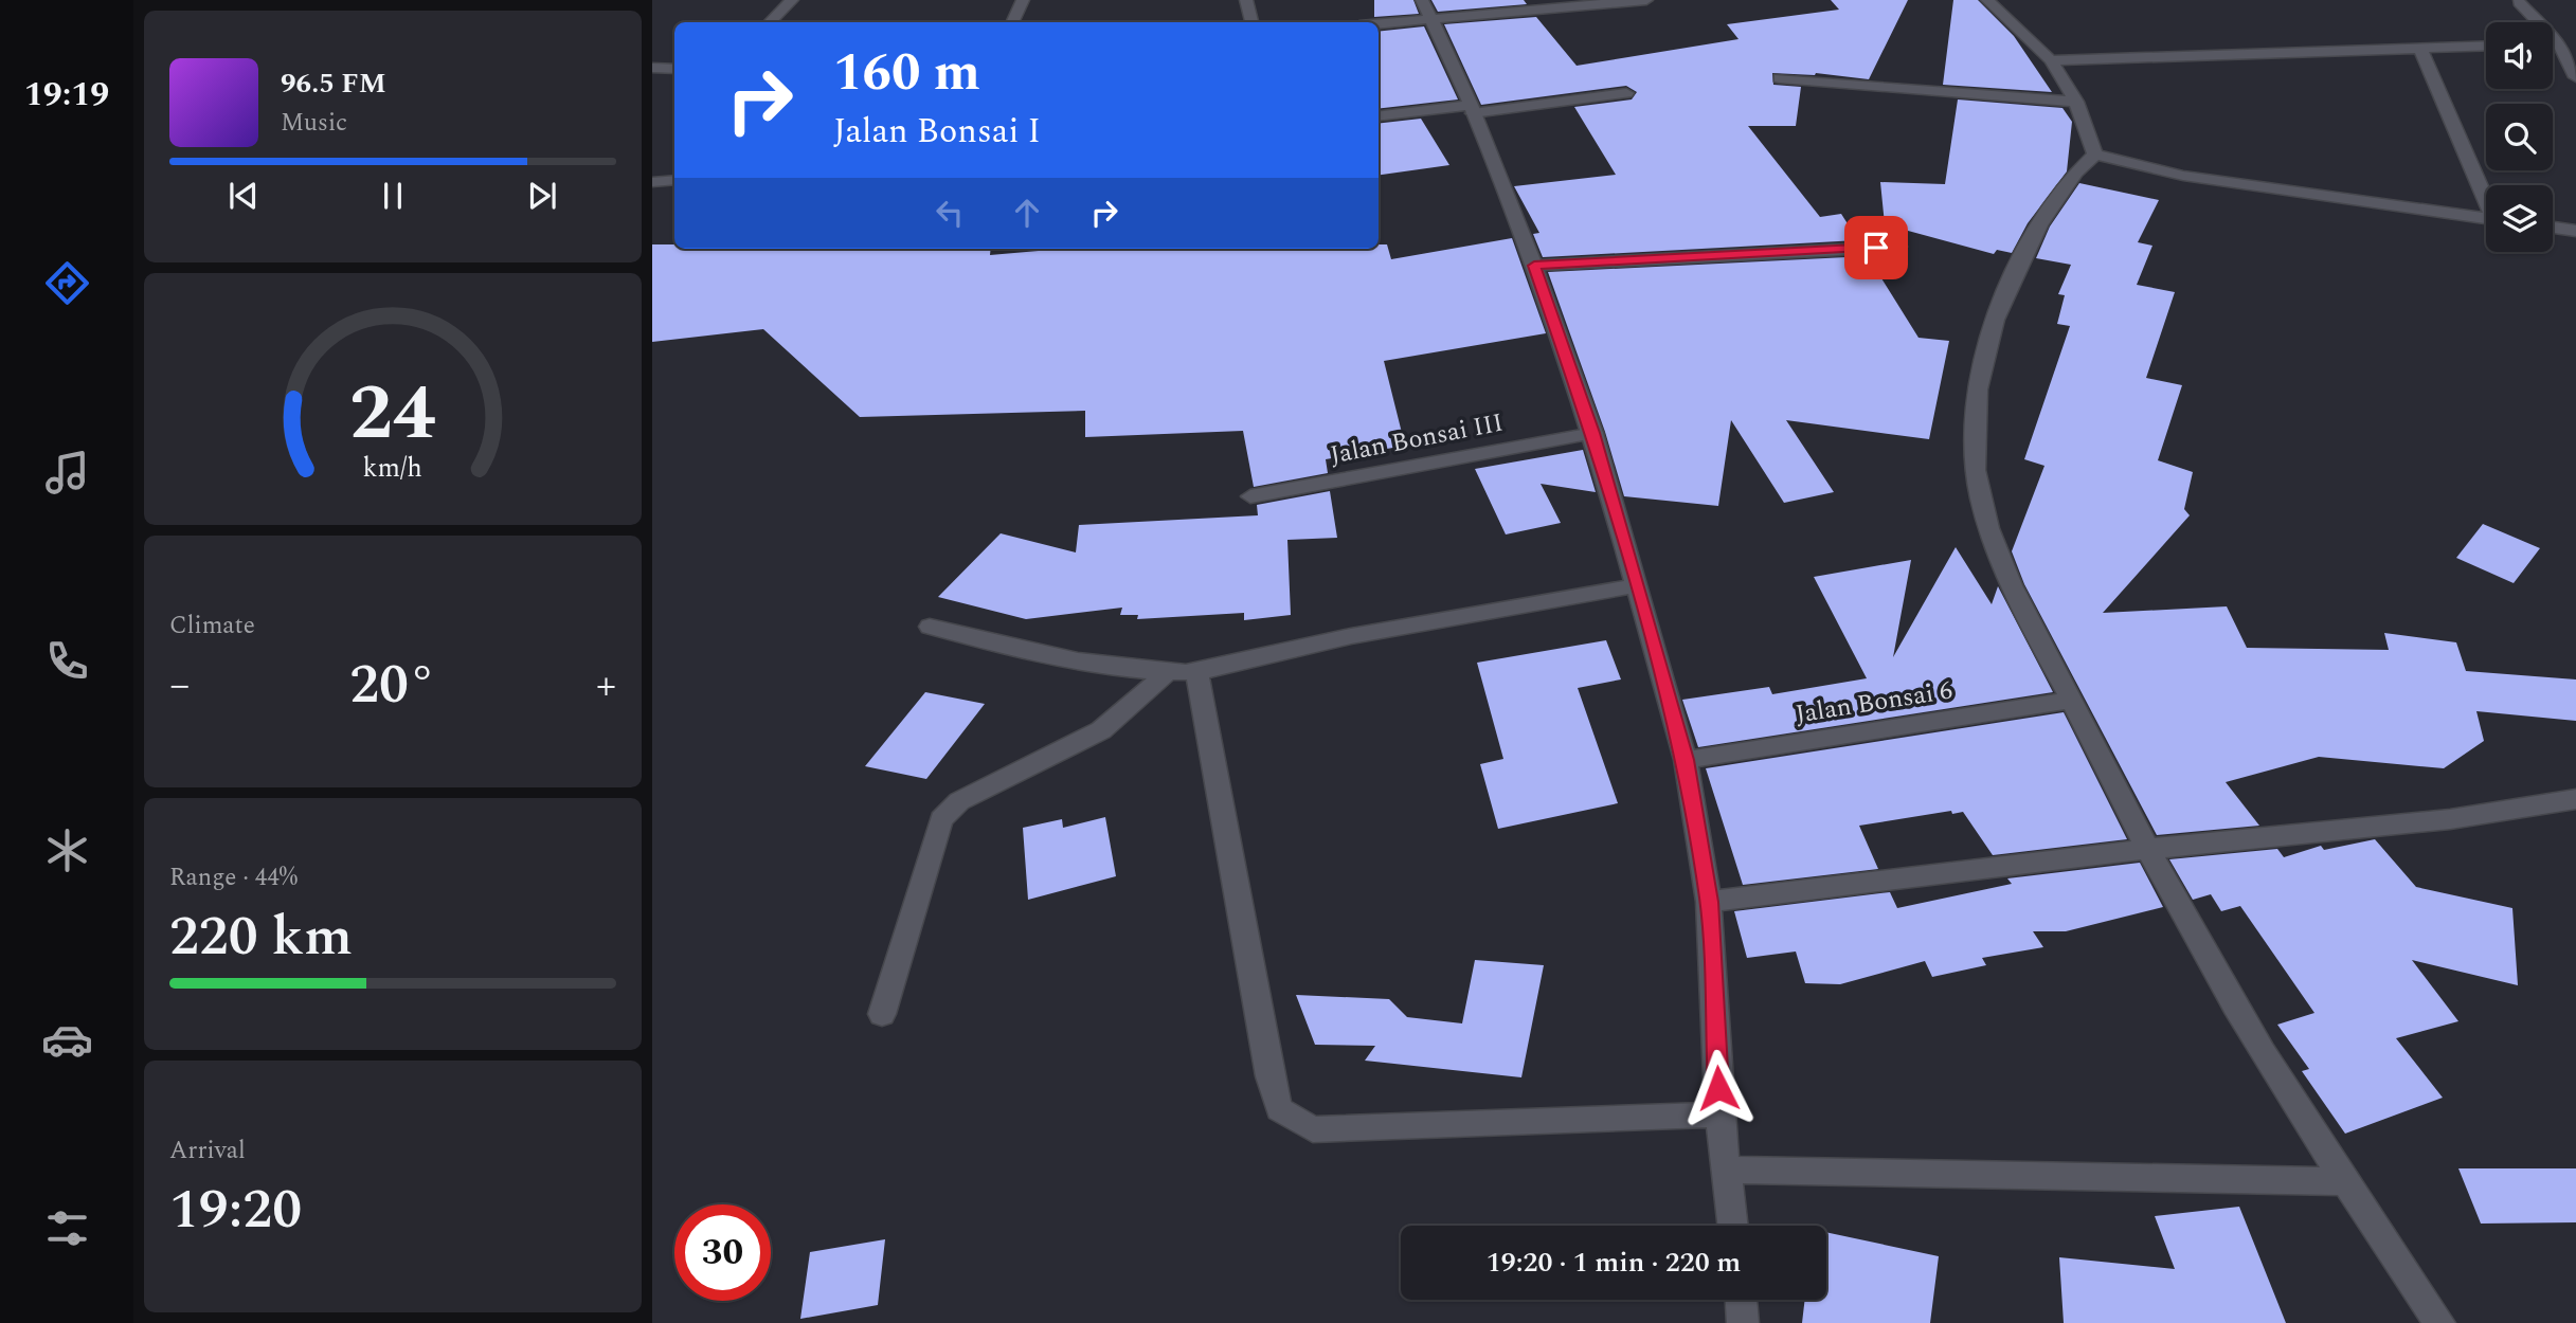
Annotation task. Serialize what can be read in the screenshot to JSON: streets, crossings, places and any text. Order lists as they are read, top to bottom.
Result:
{
  "streets": {
    "street": ["Jalan Bonsai III", "Jalan Bonsai 6"]
  },
  "page": {
    "tabs": "19:19",
    "turn": ["160 m", "Jalan Bonsai I"],
    "song": ["96.5 FM", "Music"],
    "tile": [
      "Climate",
      ["Range · 44%", "220 km"],
      ["Arrival", "19:20"]
    ],
    "heat": ["−", "20°", "+"],
    "limit": "30",
    "trip": "19:20 · 1 min · 220 m",
    "gauge": ["24", "km/h"]
  }
}
